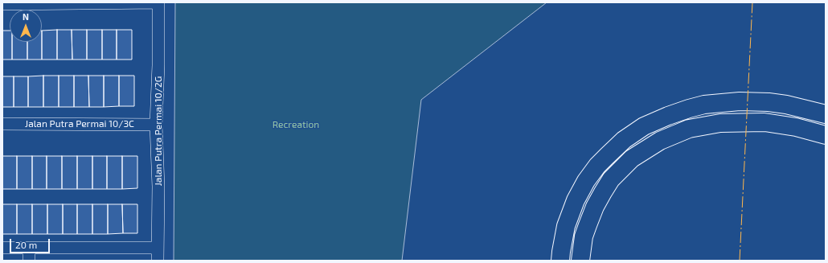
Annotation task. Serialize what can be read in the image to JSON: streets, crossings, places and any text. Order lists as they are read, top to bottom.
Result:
{
  "streets": {
    "street": ["Jalan Putra Permai 10/3C", "Jalan Putra Permai 10/2G"]
  },
  "crossings": [
    ["Jalan Putra Permai 10/3C", "Jalan Putra Permai 10/2G"]
  ],
  "parks": ["Recreation"],
  "scale_bar": "20 m",
  "north": "top"
}
